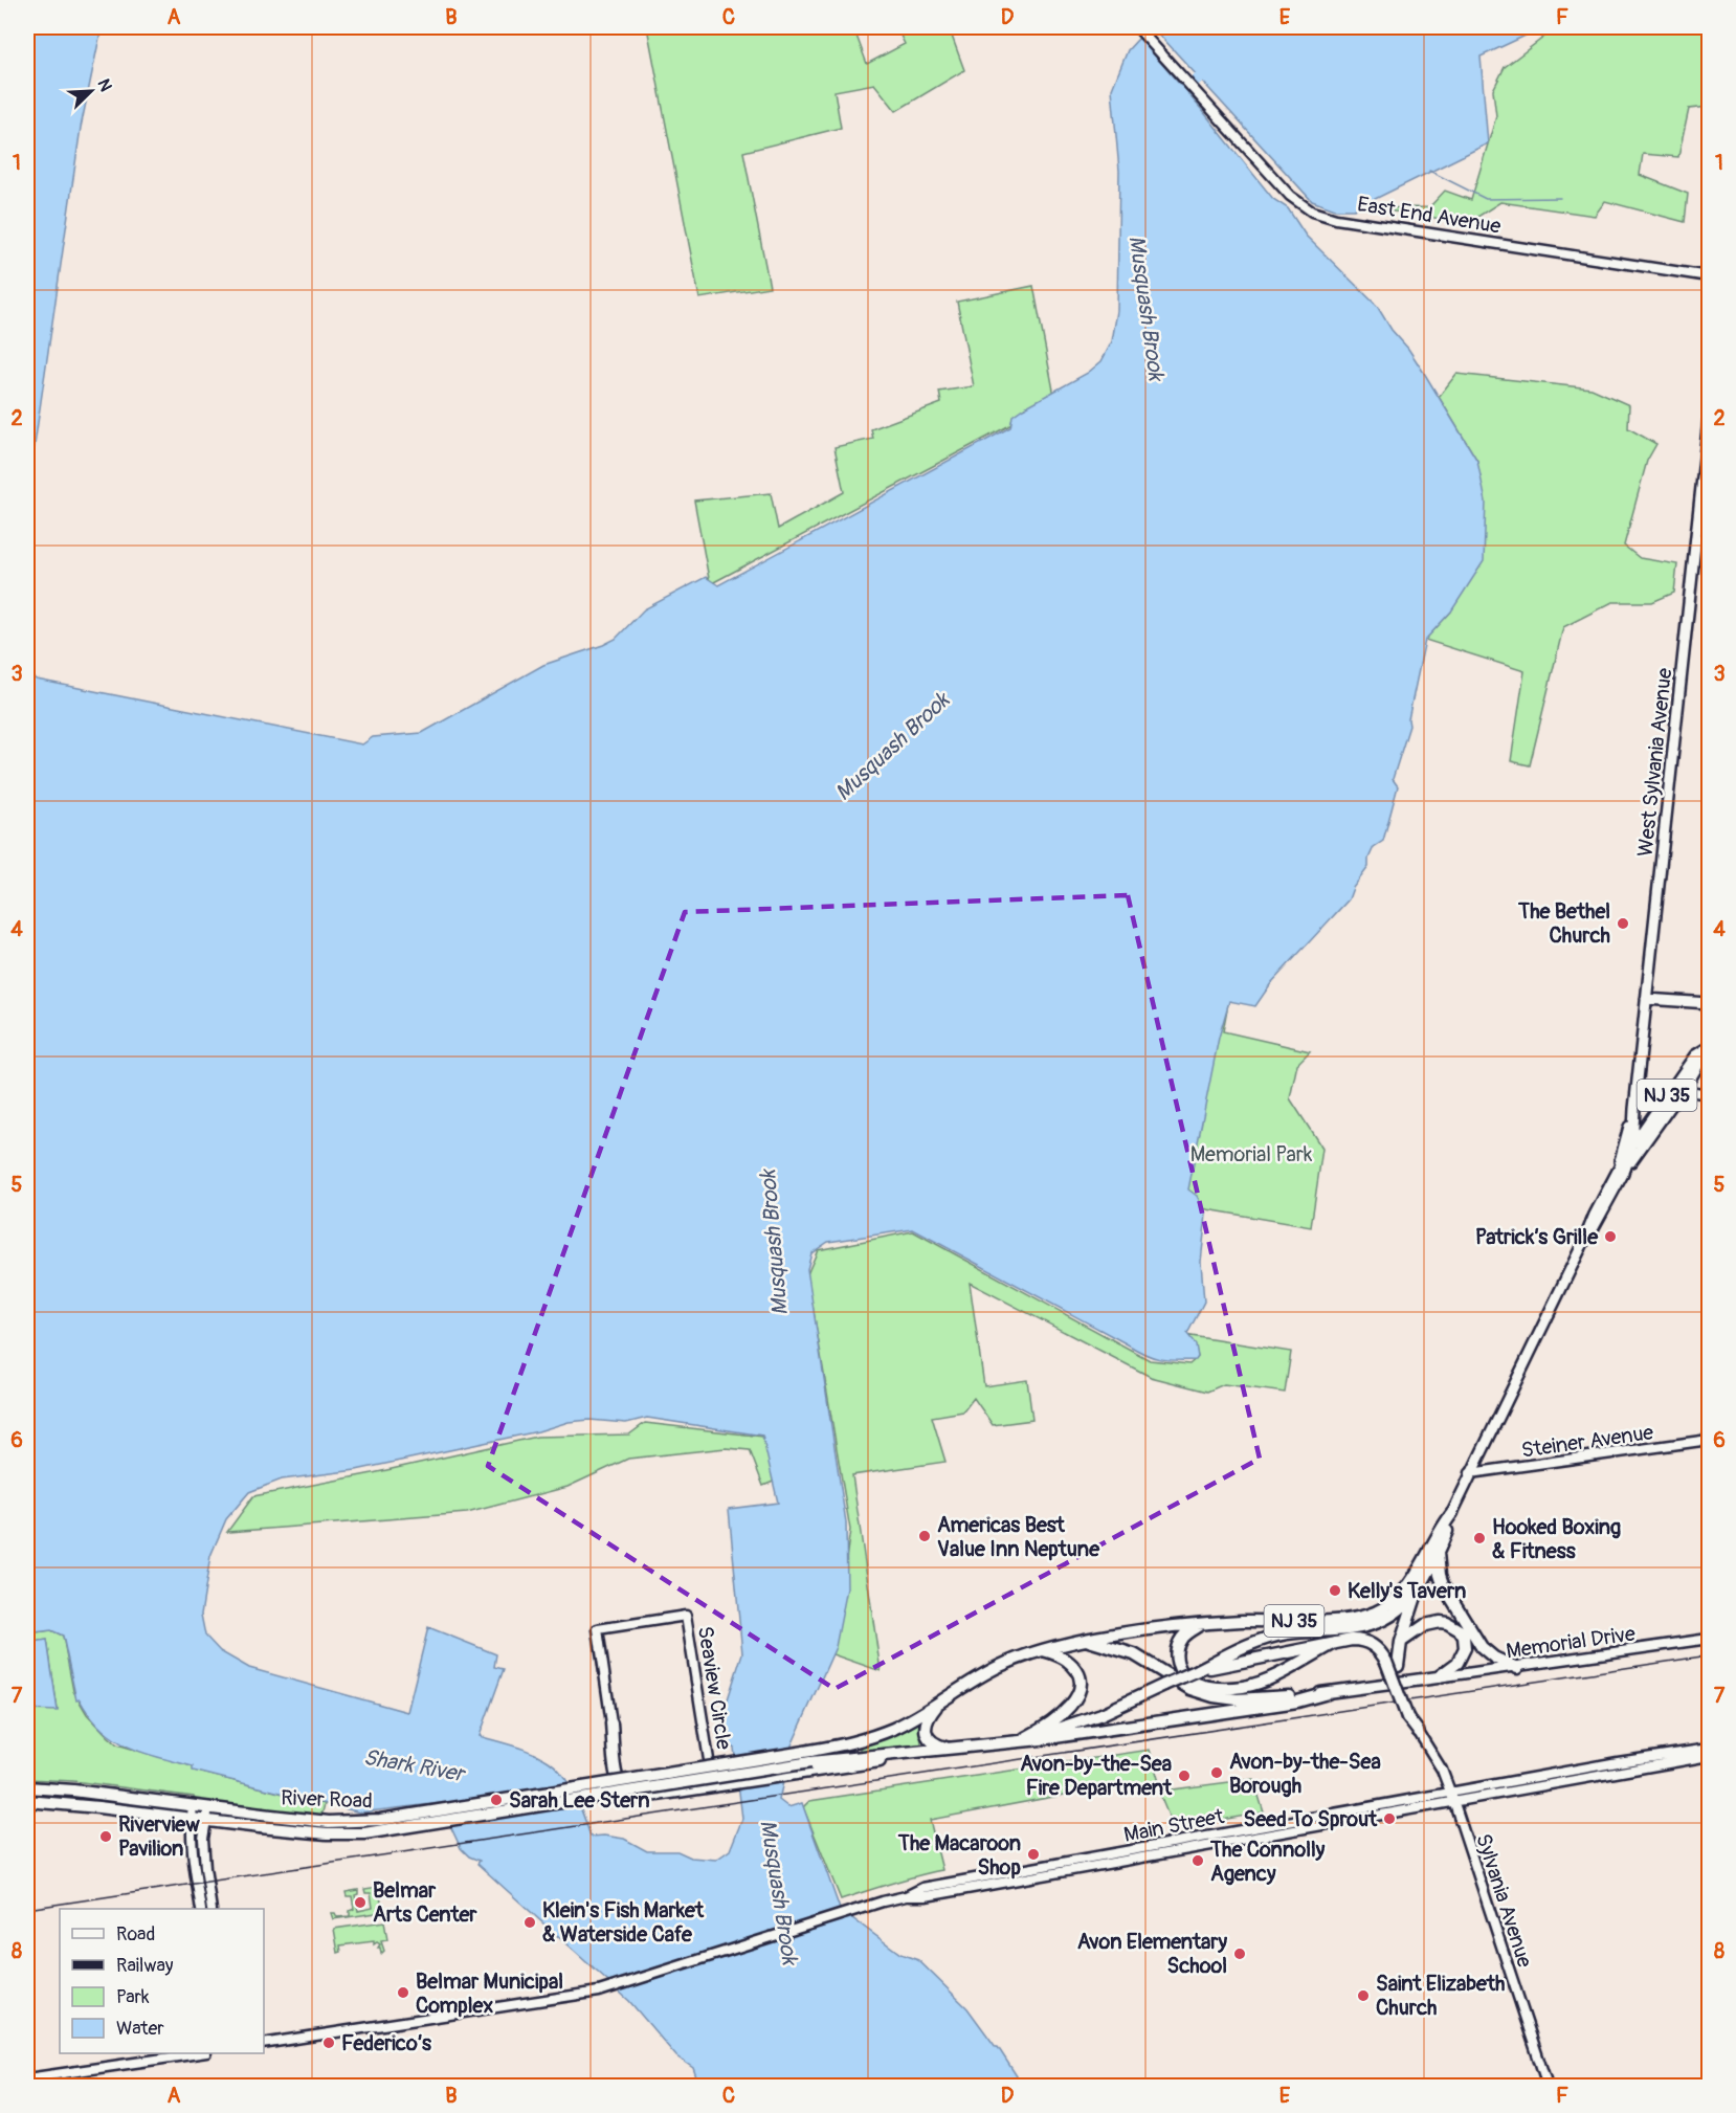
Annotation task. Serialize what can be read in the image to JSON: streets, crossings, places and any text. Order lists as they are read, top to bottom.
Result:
{
  "streets": {
    "highway": ["NJ 35", "River Road"],
    "main road": ["West Sylvania Avenue"],
    "street": [
      "East End Avenue",
      "Steiner Avenue",
      "Memorial Drive",
      "Seaview Circle",
      "Main Street",
      "Sylvania Avenue"
    ]
  },
  "crossings": [
    ["West Sylvania Avenue", "NJ 35"],
    ["NJ 35", "Steiner Avenue"],
    ["NJ 35", "River Road"],
    ["Seaview Circle", "River Road"],
    ["Main Street", "Sylvania Avenue"]
  ],
  "water": ["Musquash Brook", "Shark River"],
  "parks": ["Memorial Park"],
  "places": [
    "The Bethel Church",
    "Patrick’s Grille",
    "Americas Best Value Inn Neptune",
    "Hooked Boxing & Fitness",
    "Kelly's Tavern",
    "Avon-by-the-Sea Borough",
    "Avon-by-the-Sea Fire Department",
    "Sarah Lee Stern",
    "Seed To Sprout",
    "Riverview Pavilion",
    "The Macaroon Shop",
    "The Connolly Agency",
    "Belmar Arts Center",
    "Klein's Fish Market & Waterside Cafe",
    "Avon Elementary School",
    "Belmar Municipal Complex",
    "Saint Elizabeth Church",
    "Federico’s"
  ],
  "legend": [
    "Road",
    "Railway",
    "Park",
    "Water"
  ],
  "north": "top right",
  "grid": {
    "columns": [
      "A",
      "B",
      "C",
      "D",
      "E",
      "F"
    ],
    "rows": [
      "1",
      "2",
      "3",
      "4",
      "5",
      "6",
      "7",
      "8"
    ]
  }
}
